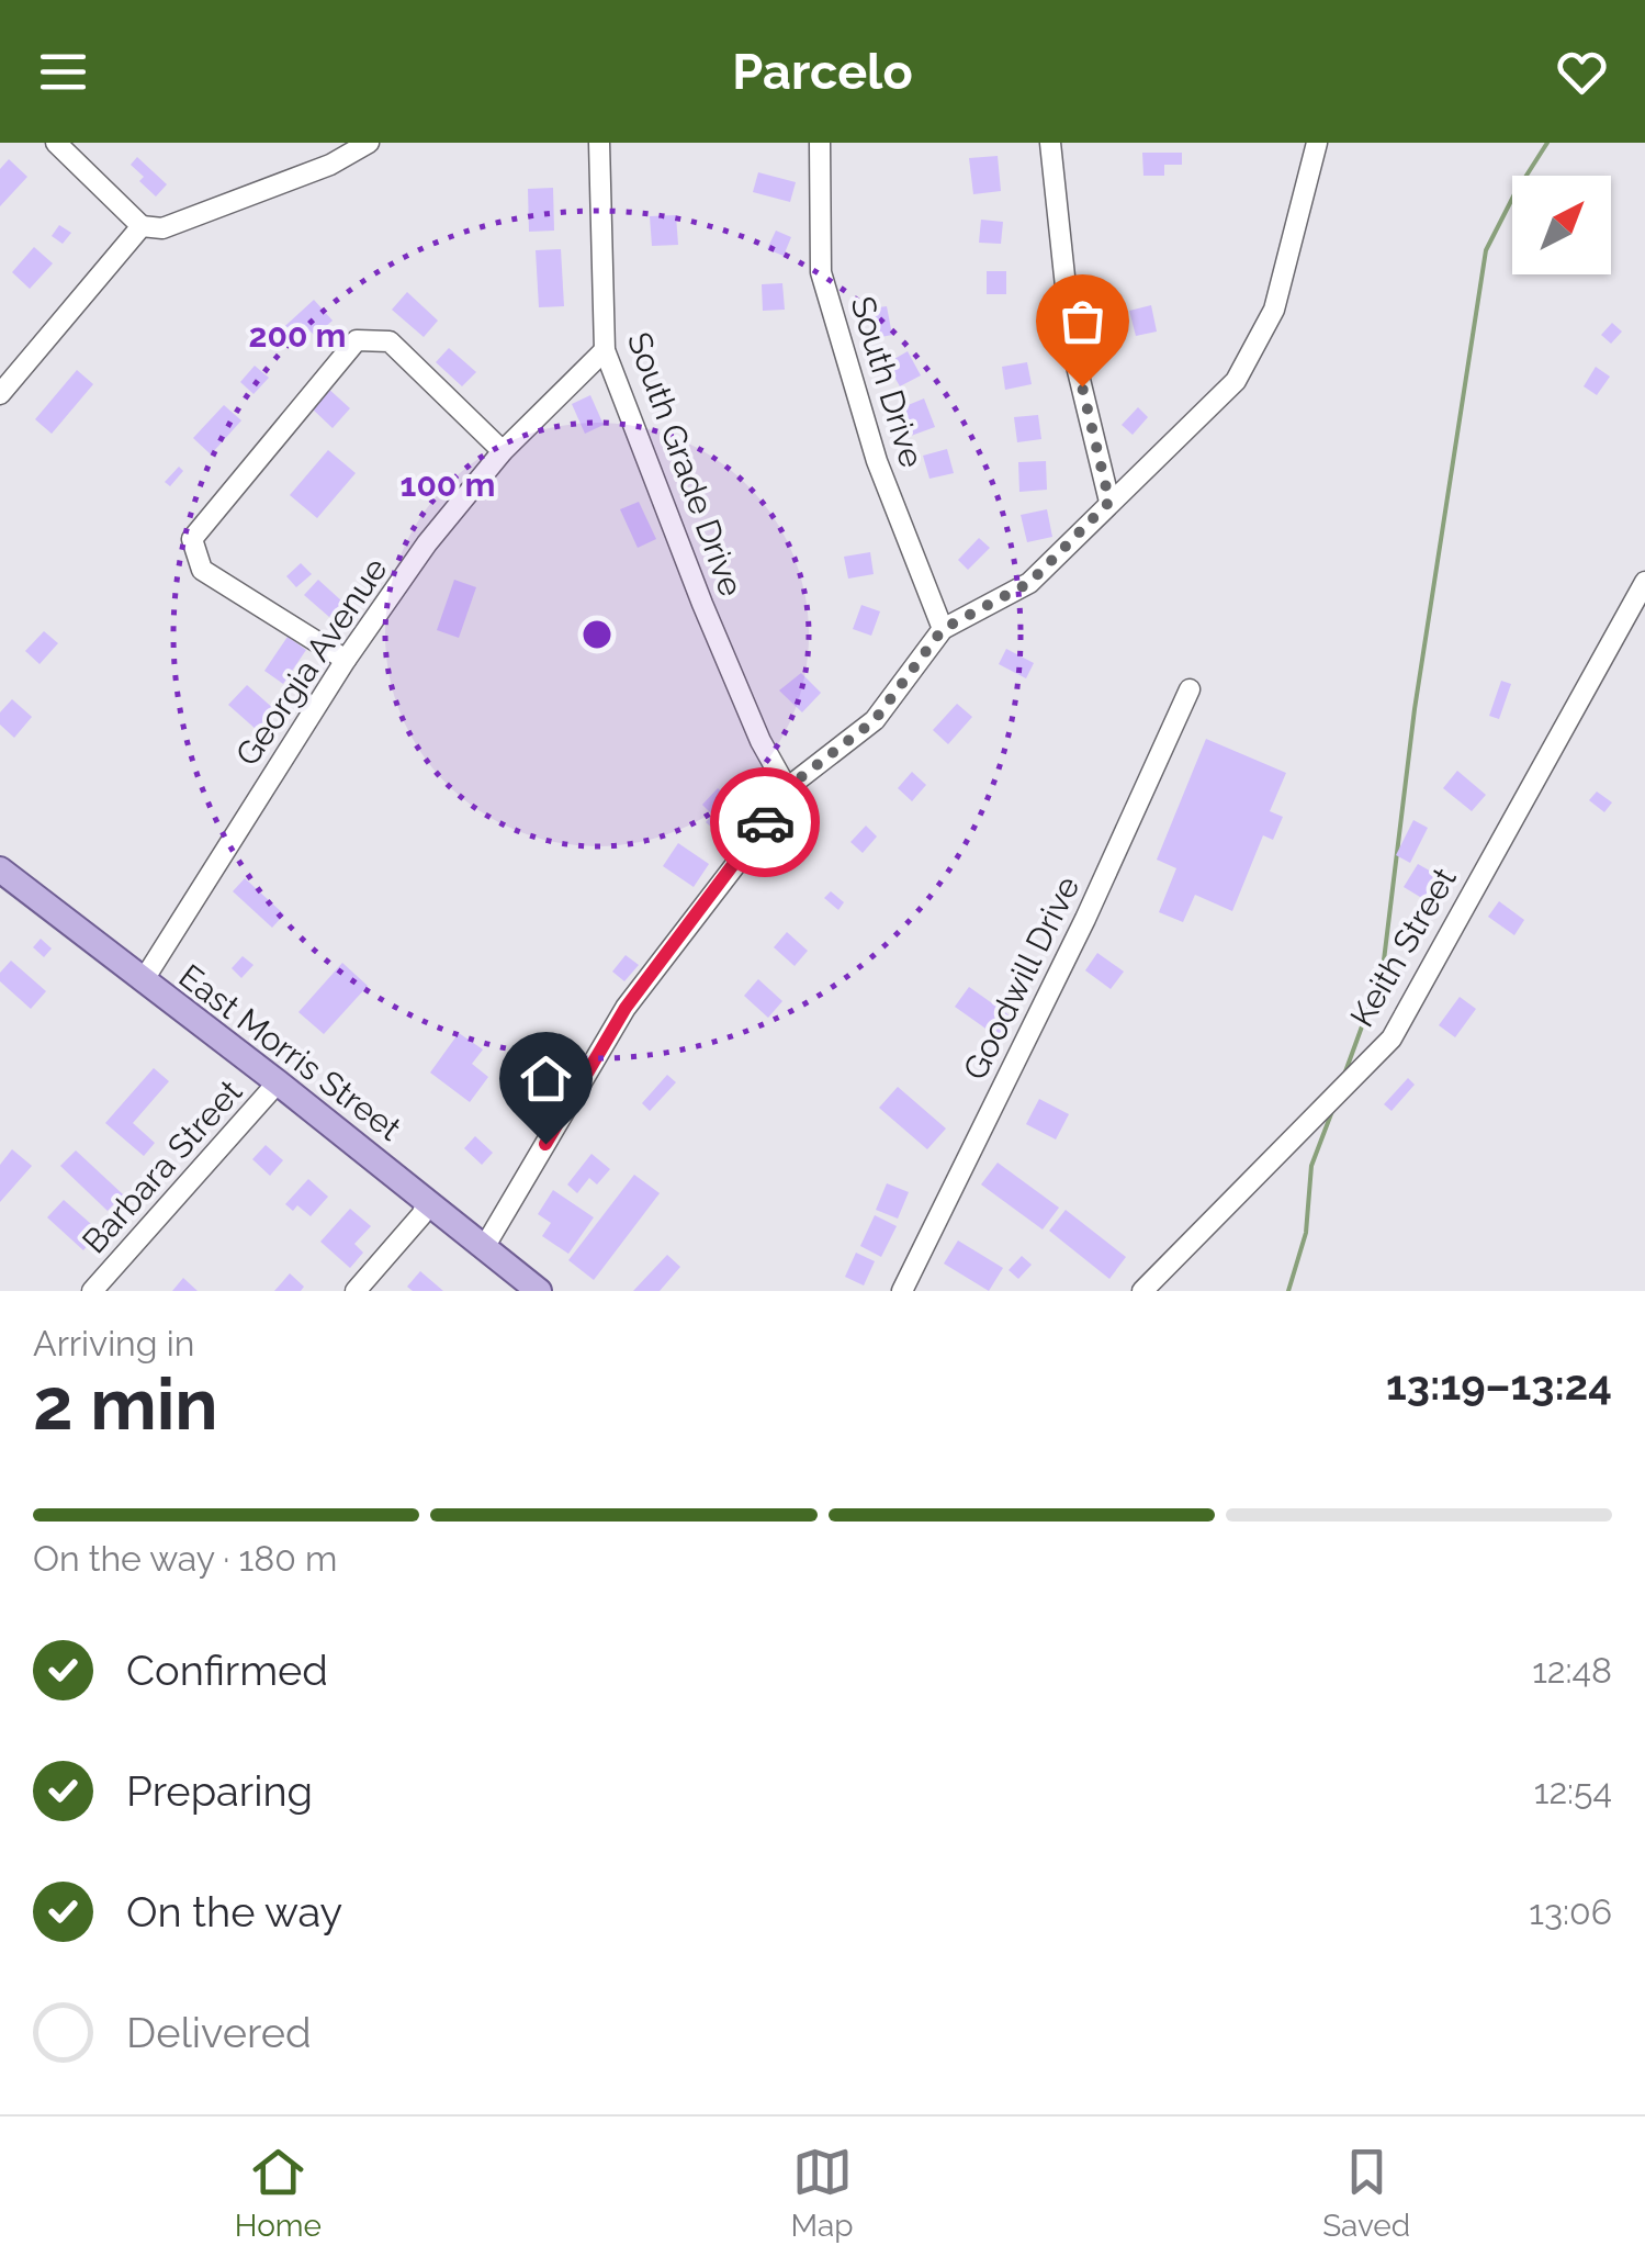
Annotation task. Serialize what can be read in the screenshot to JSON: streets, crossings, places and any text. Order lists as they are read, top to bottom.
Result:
{
  "streets": {
    "main road": ["East Morris Street"],
    "street": [
      "South Drive",
      "South Grade Drive",
      "Georgia Avenue",
      "Keith Street",
      "Goodwill Drive",
      "Barbara Street"
    ]
  },
  "crossings": [
    ["South Grade Drive", "Georgia Avenue"],
    ["Georgia Avenue", "East Morris Street"],
    ["East Morris Street", "Barbara Street"]
  ],
  "north": "top right",
  "page": {
    "header": "Parcelo",
    "heading": ["2 min", "Arriving in", "13:19–13:24"],
    "bar": "On the way · 180 m",
    "list": [
      ["Confirmed", "12:48"],
      ["Preparing", "12:54"],
      ["On the way", "13:06"],
      "Delivered"
    ],
    "tabs": ["Home", "Map", "Saved"]
  },
  "rings": ["200 m", "100 m"]
}
